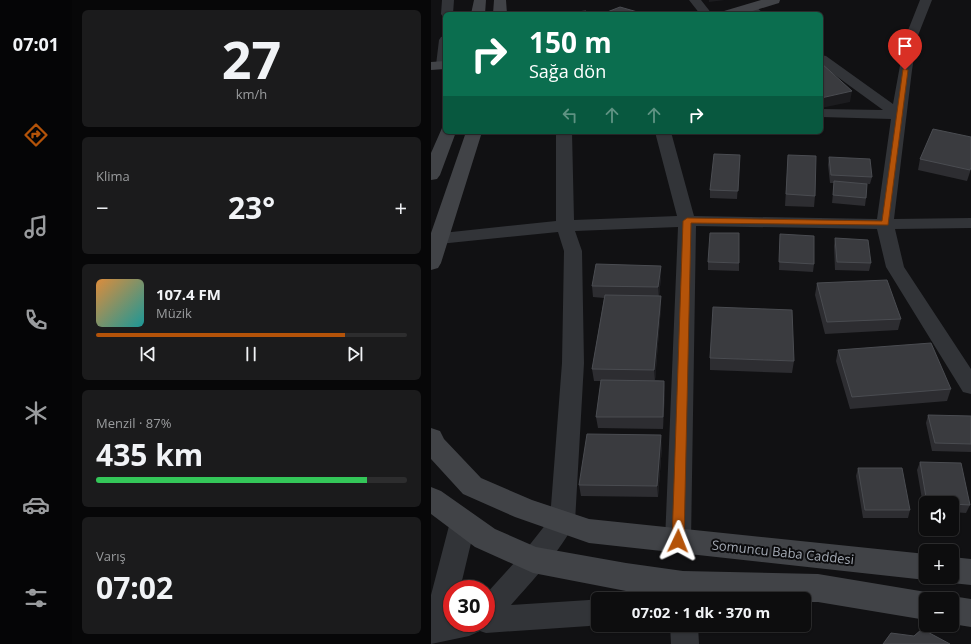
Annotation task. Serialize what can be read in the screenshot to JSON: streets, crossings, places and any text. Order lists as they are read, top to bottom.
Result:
{
  "streets": {
    "main road": ["Somuncu Baba Caddesi"]
  },
  "page": {
    "tabs": "07:01",
    "tile": [
      ["27", "km/h"],
      "Klima",
      ["Menzil · 87%", "435 km"],
      ["Varış", "07:02"]
    ],
    "turn": ["150 m", "Sağa dön"],
    "heat": ["−", "23°", "+"],
    "song": ["107.4 FM", "Müzik"],
    "map_buttons": ["+", "−"],
    "limit": "30",
    "trip": "07:02 · 1 dk · 370 m"
  }
}
